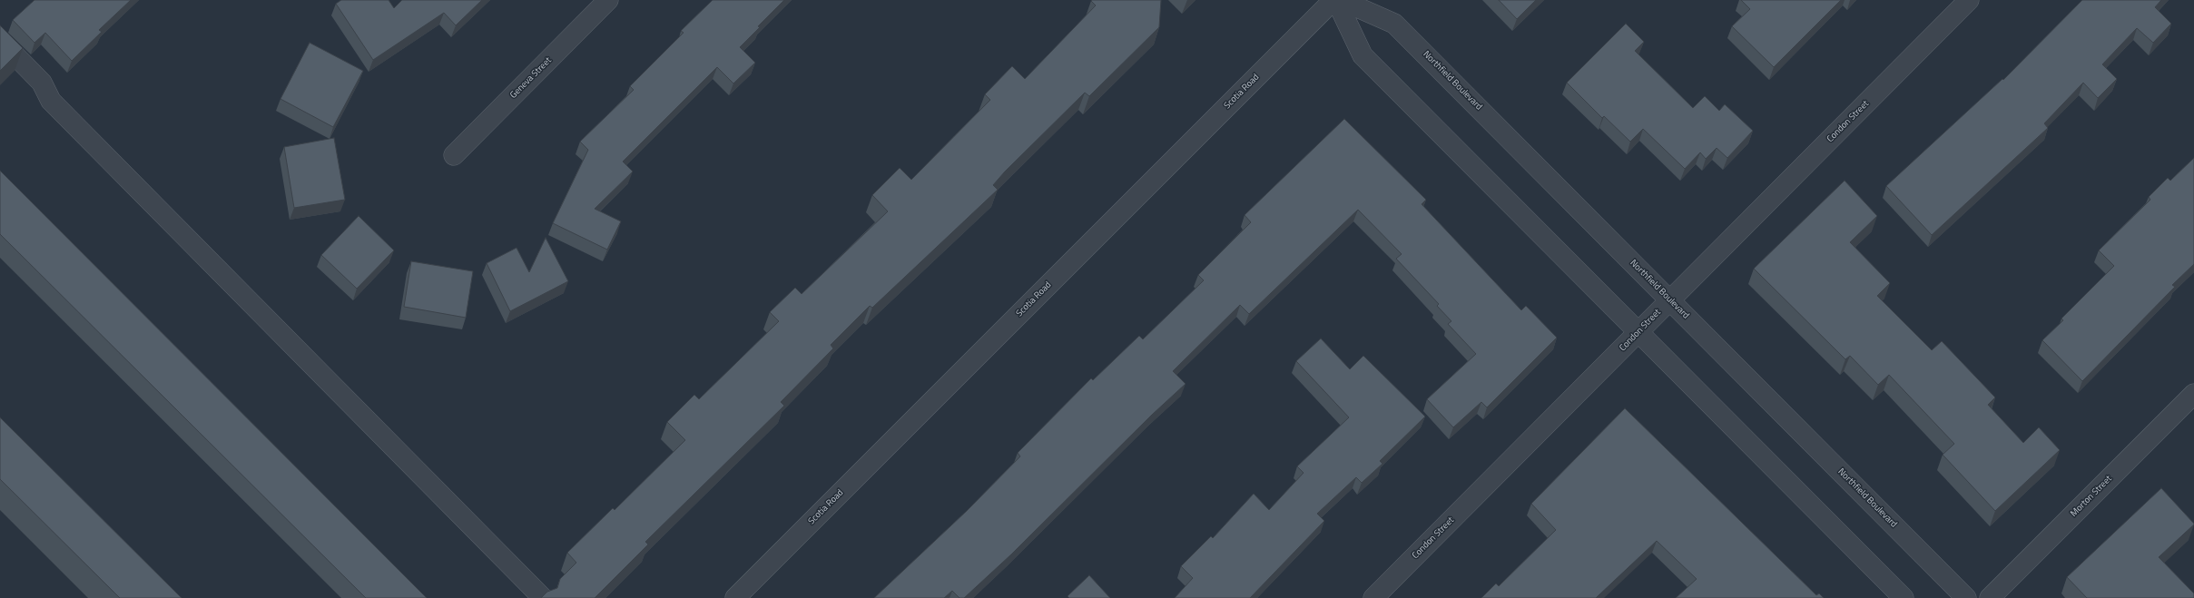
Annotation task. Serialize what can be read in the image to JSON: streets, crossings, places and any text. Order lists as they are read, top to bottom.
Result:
{
  "streets": {
    "street": [
      "Geneva Street",
      "Northfield Boulevard",
      "Scotia Road",
      "Condon Street",
      "Morton Street"
    ]
  },
  "crossings": [
    ["Northfield Boulevard", "Condon Street"]
  ]
}
